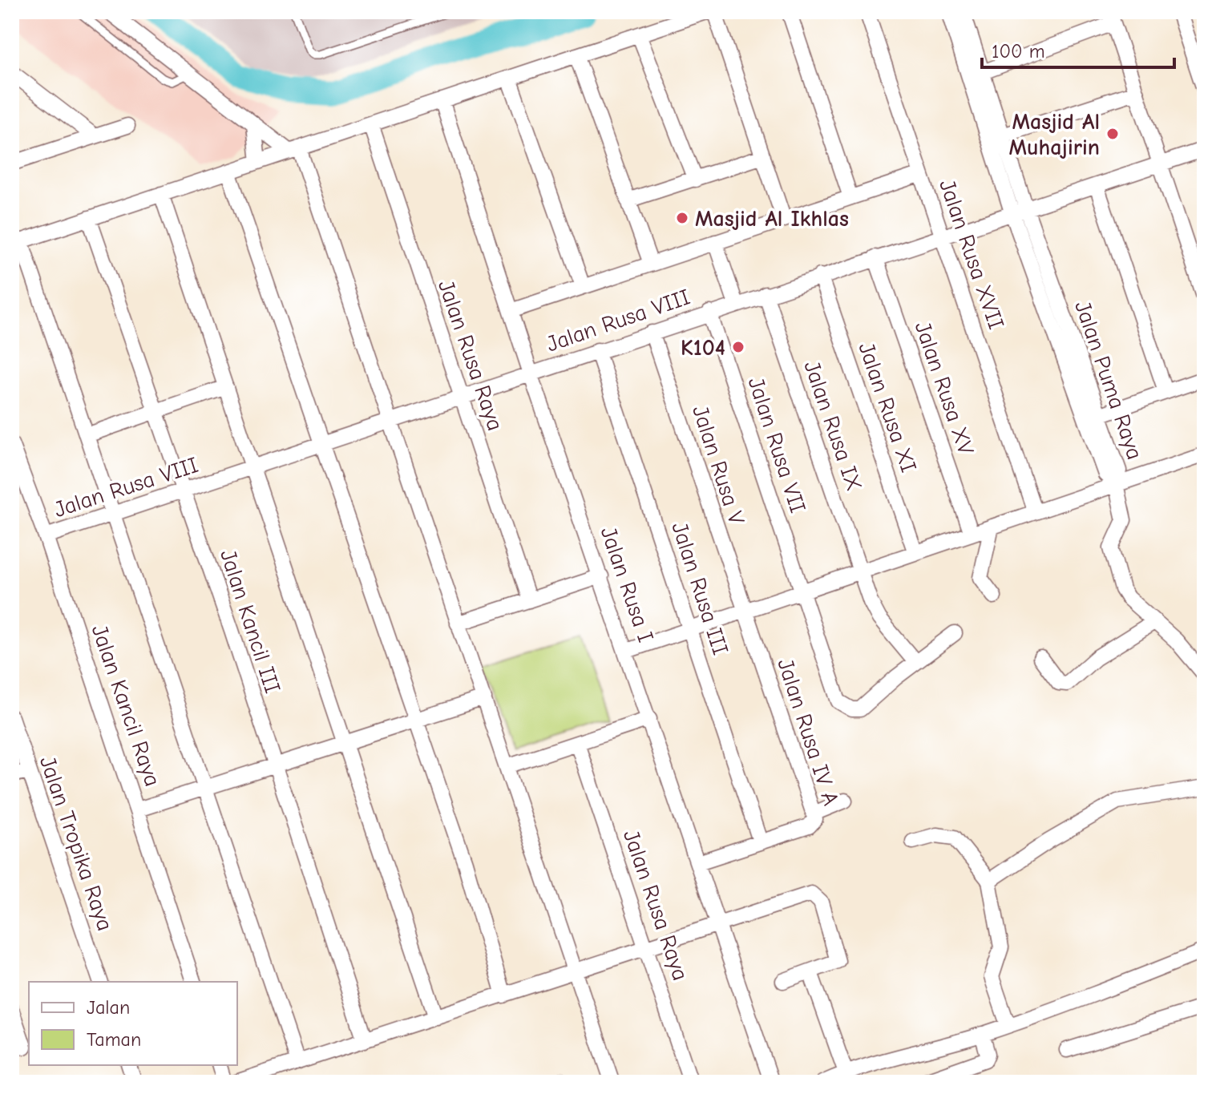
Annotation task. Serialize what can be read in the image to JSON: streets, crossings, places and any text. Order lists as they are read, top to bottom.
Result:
{
  "streets": {
    "street": [
      "Jalan Rusa XVII",
      "Jalan Rusa VIII",
      "Jalan Rusa Raya",
      "Jalan Puma Raya",
      "Jalan Rusa XV",
      "Jalan Rusa XI",
      "Jalan Rusa IX",
      "Jalan Rusa VII",
      "Jalan Rusa V",
      "Jalan Rusa I",
      "Jalan Rusa III",
      "Jalan Kancil III",
      "Jalan Kancil Raya",
      "Jalan Rusa IV A",
      "Jalan Tropika Raya"
    ]
  },
  "crossings": [
    ["Jalan Rusa XVII", "Jalan Rusa VIII"],
    ["Jalan Rusa VIII", "Jalan Rusa Raya"],
    ["Jalan Rusa VIII", "Jalan Puma Raya"],
    ["Jalan Rusa VIII", "Jalan Rusa XV"],
    ["Jalan Rusa VIII", "Jalan Rusa XI"],
    ["Jalan Rusa VIII", "Jalan Rusa IX"],
    ["Jalan Rusa VIII", "Jalan Rusa VII"],
    ["Jalan Rusa VIII", "Jalan Rusa V"],
    ["Jalan Rusa VIII", "Jalan Rusa I"],
    ["Jalan Rusa VIII", "Jalan Rusa III"],
    ["Jalan Rusa VIII", "Jalan Kancil III"],
    ["Jalan Rusa VIII", "Jalan Kancil Raya"],
    ["Jalan Rusa IX", "Jalan Rusa VII"],
    ["Jalan Rusa V", "Jalan Rusa IV A"],
    ["Jalan Rusa I", "Jalan Rusa IV A"],
    ["Jalan Rusa III", "Jalan Rusa IV A"]
  ],
  "places": ["Masjid Al Muhajirin", "Masjid Al Ikhlas", "K104"],
  "legend": ["Jalan", "Taman"],
  "scale_bar": "100 m"
}
